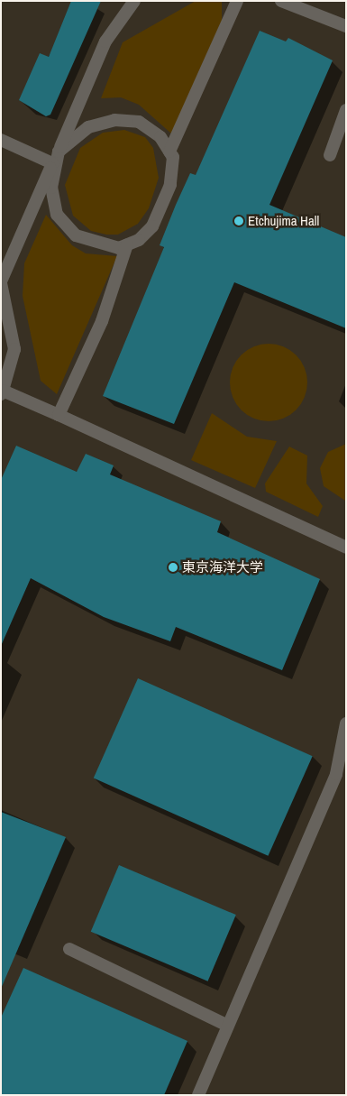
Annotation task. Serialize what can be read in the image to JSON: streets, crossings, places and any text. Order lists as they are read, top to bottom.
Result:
{
  "places": ["Etchujima Hall", "東京海洋大学"]
}
